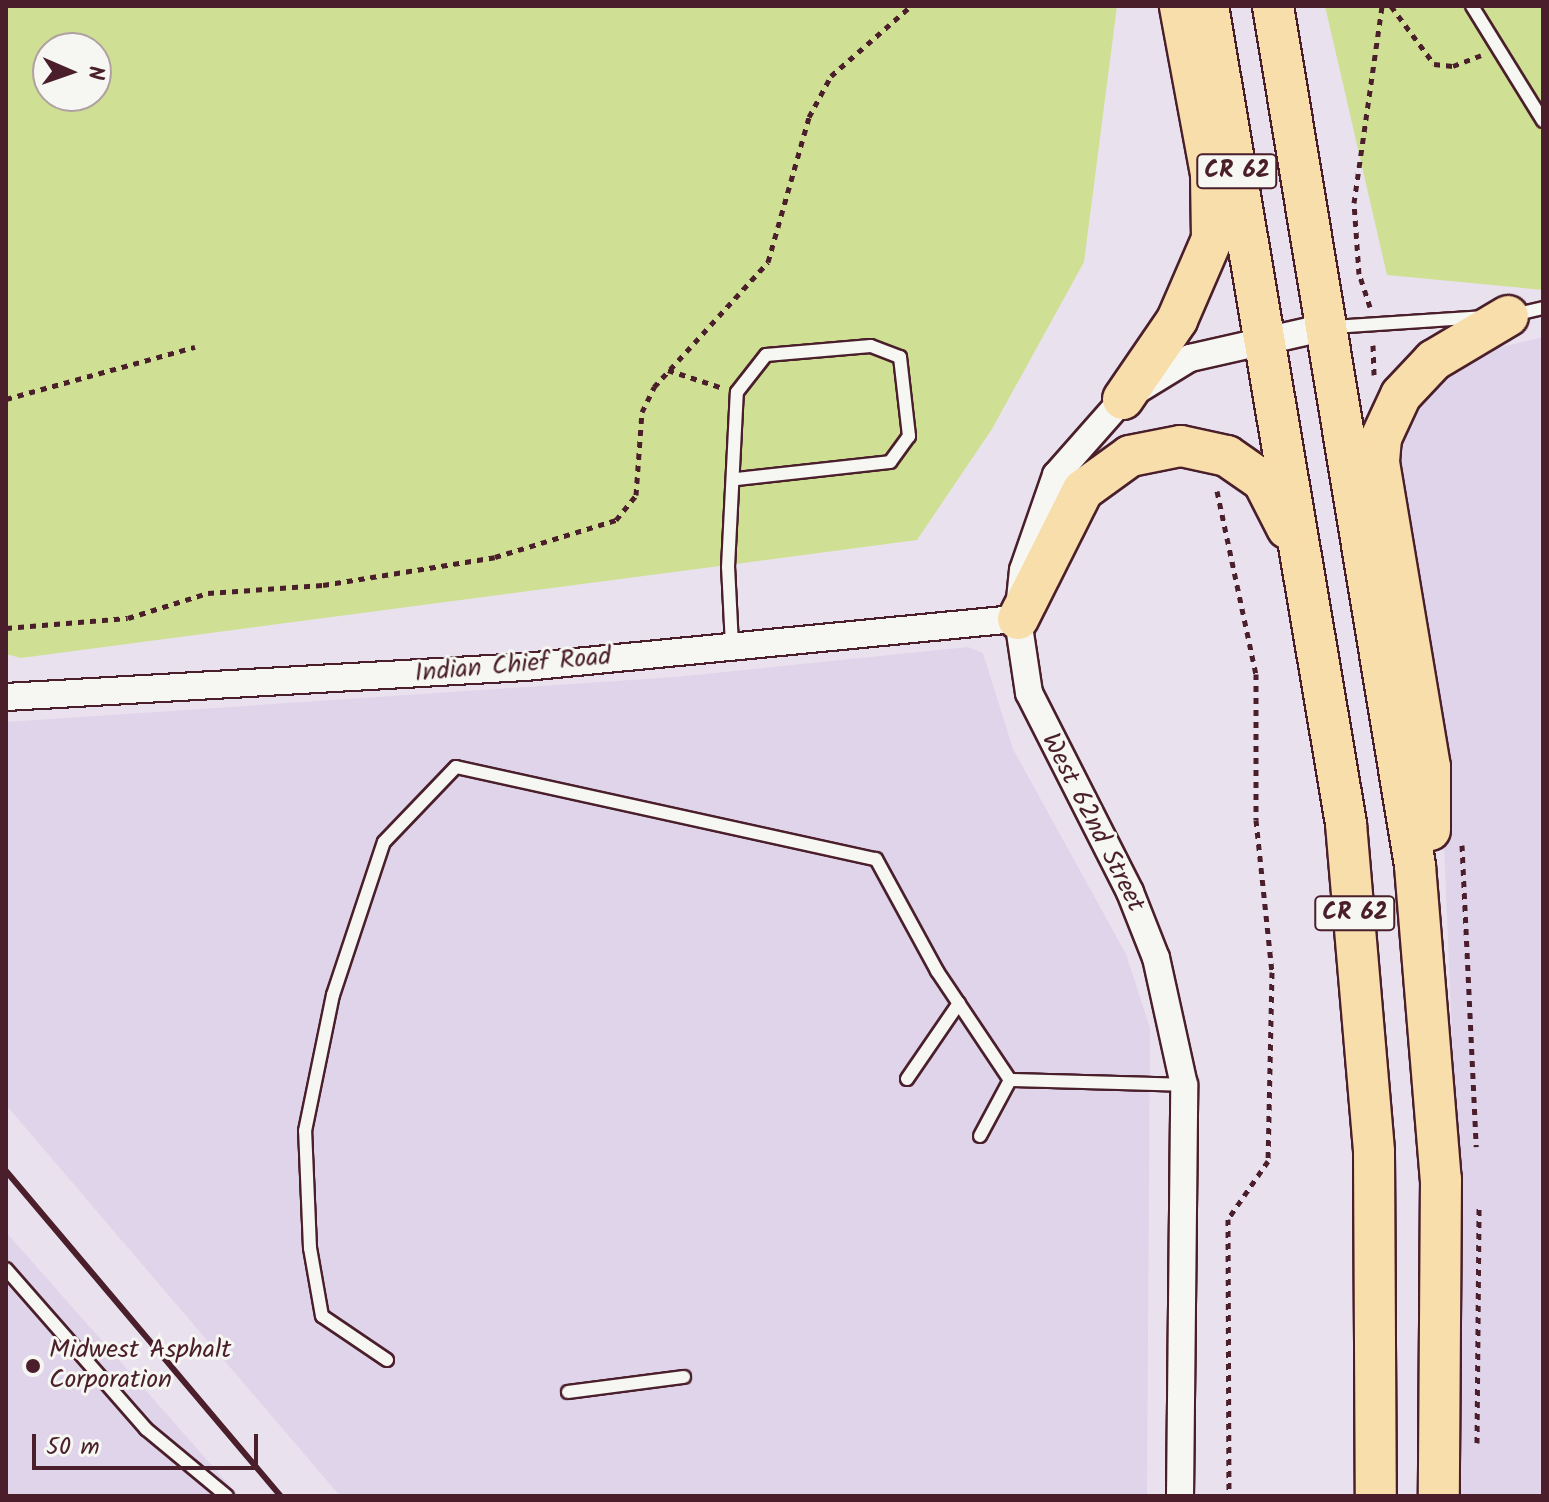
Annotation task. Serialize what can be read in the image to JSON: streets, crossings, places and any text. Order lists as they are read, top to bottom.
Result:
{
  "streets": {
    "main road": ["CR 62"],
    "street": ["Indian Chief Road", "West 62nd Street"]
  },
  "crossings": [
    ["CR 62", "West 62nd Street"],
    ["Indian Chief Road", "West 62nd Street"]
  ],
  "places": ["Midwest Asphalt Corporation"],
  "scale_bar": "50 m",
  "north": "right"
}
